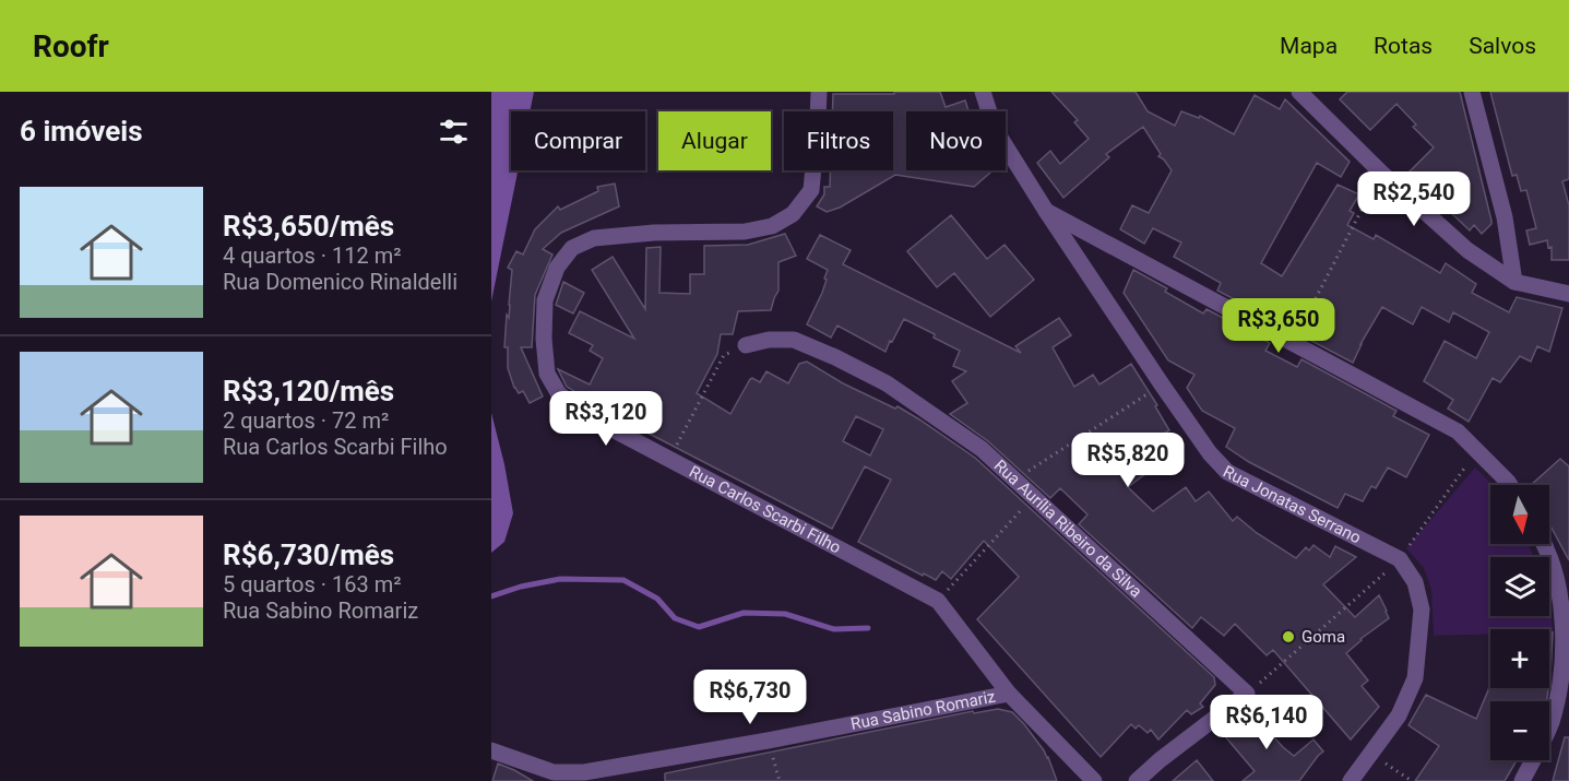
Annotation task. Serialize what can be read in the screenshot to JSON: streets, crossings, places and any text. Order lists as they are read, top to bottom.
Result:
{
  "streets": {
    "street": [
      "Rua Jonatas Serrano",
      "Rua Carlos Scarbi Filho",
      "Rua Aurília Ribeiro da Silva",
      "Rua Sabino Romariz"
    ]
  },
  "crossings": [
    ["Rua Carlos Scarbi Filho", "Rua Sabino Romariz"]
  ],
  "places": ["Goma"],
  "north": "bottom",
  "page": {
    "header": "Roofr",
    "nav": ["Mapa", "Rotas", "Salvos"],
    "heading": "6 imóveis",
    "chip": [
      "Comprar",
      "Alugar",
      "Filtros",
      "Novo"
    ],
    "list": [
      {
        "name": "R$3,650/mês",
        "note": "4 quartos · 112 m² · Rua Domenico Rinaldelli"
      },
      {
        "name": "R$3,120/mês",
        "note": "2 quartos · 72 m² · Rua Carlos Scarbi Filho"
      },
      {
        "name": "R$6,730/mês",
        "note": "5 quartos · 163 m² · Rua Sabino Romariz"
      }
    ],
    "price": [
      "R$2,540",
      "R$3,650",
      "R$3,120",
      "R$5,820",
      "R$6,730",
      "R$6,140"
    ],
    "map_buttons": ["+", "−"]
  }
}
